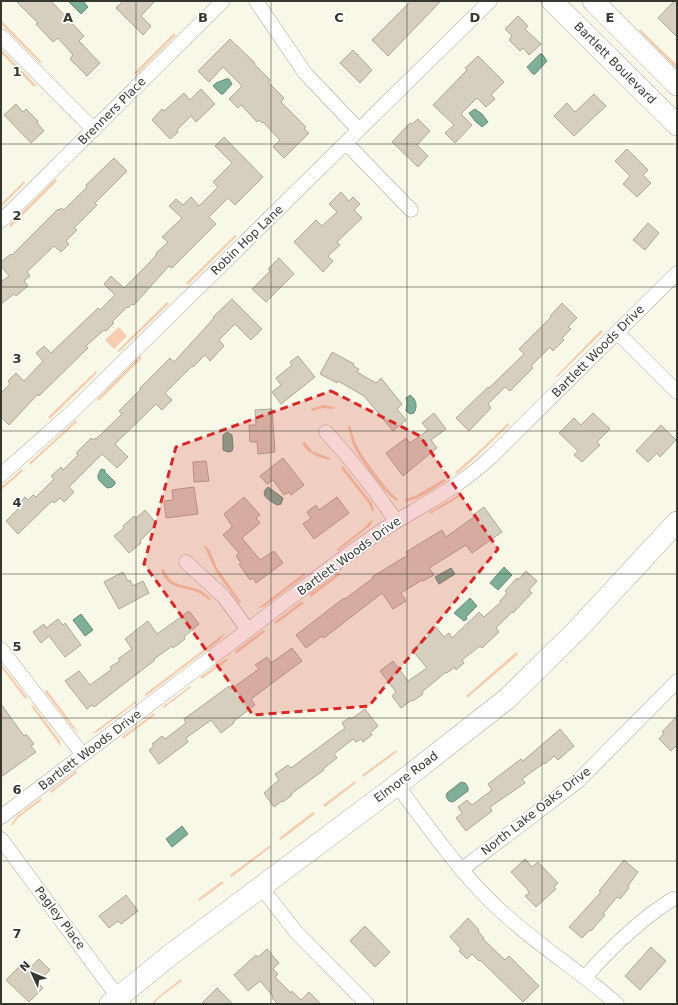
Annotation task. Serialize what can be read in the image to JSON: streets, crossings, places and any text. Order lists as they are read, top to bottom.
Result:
{
  "streets": {
    "street": [
      "Bartlett Boulevard",
      "Brenners Place",
      "Robin Hop Lane",
      "Bartlett Woods Drive",
      "Elmore Road",
      "North Lake Oaks Drive",
      "Pagley Place"
    ]
  },
  "crossings": [
    ["Elmore Road", "Pagley Place"]
  ],
  "north": "top left",
  "grid": {
    "columns": [
      "A",
      "B",
      "C",
      "D",
      "E"
    ],
    "rows": [
      "1",
      "2",
      "3",
      "4",
      "5",
      "6",
      "7"
    ]
  }
}
